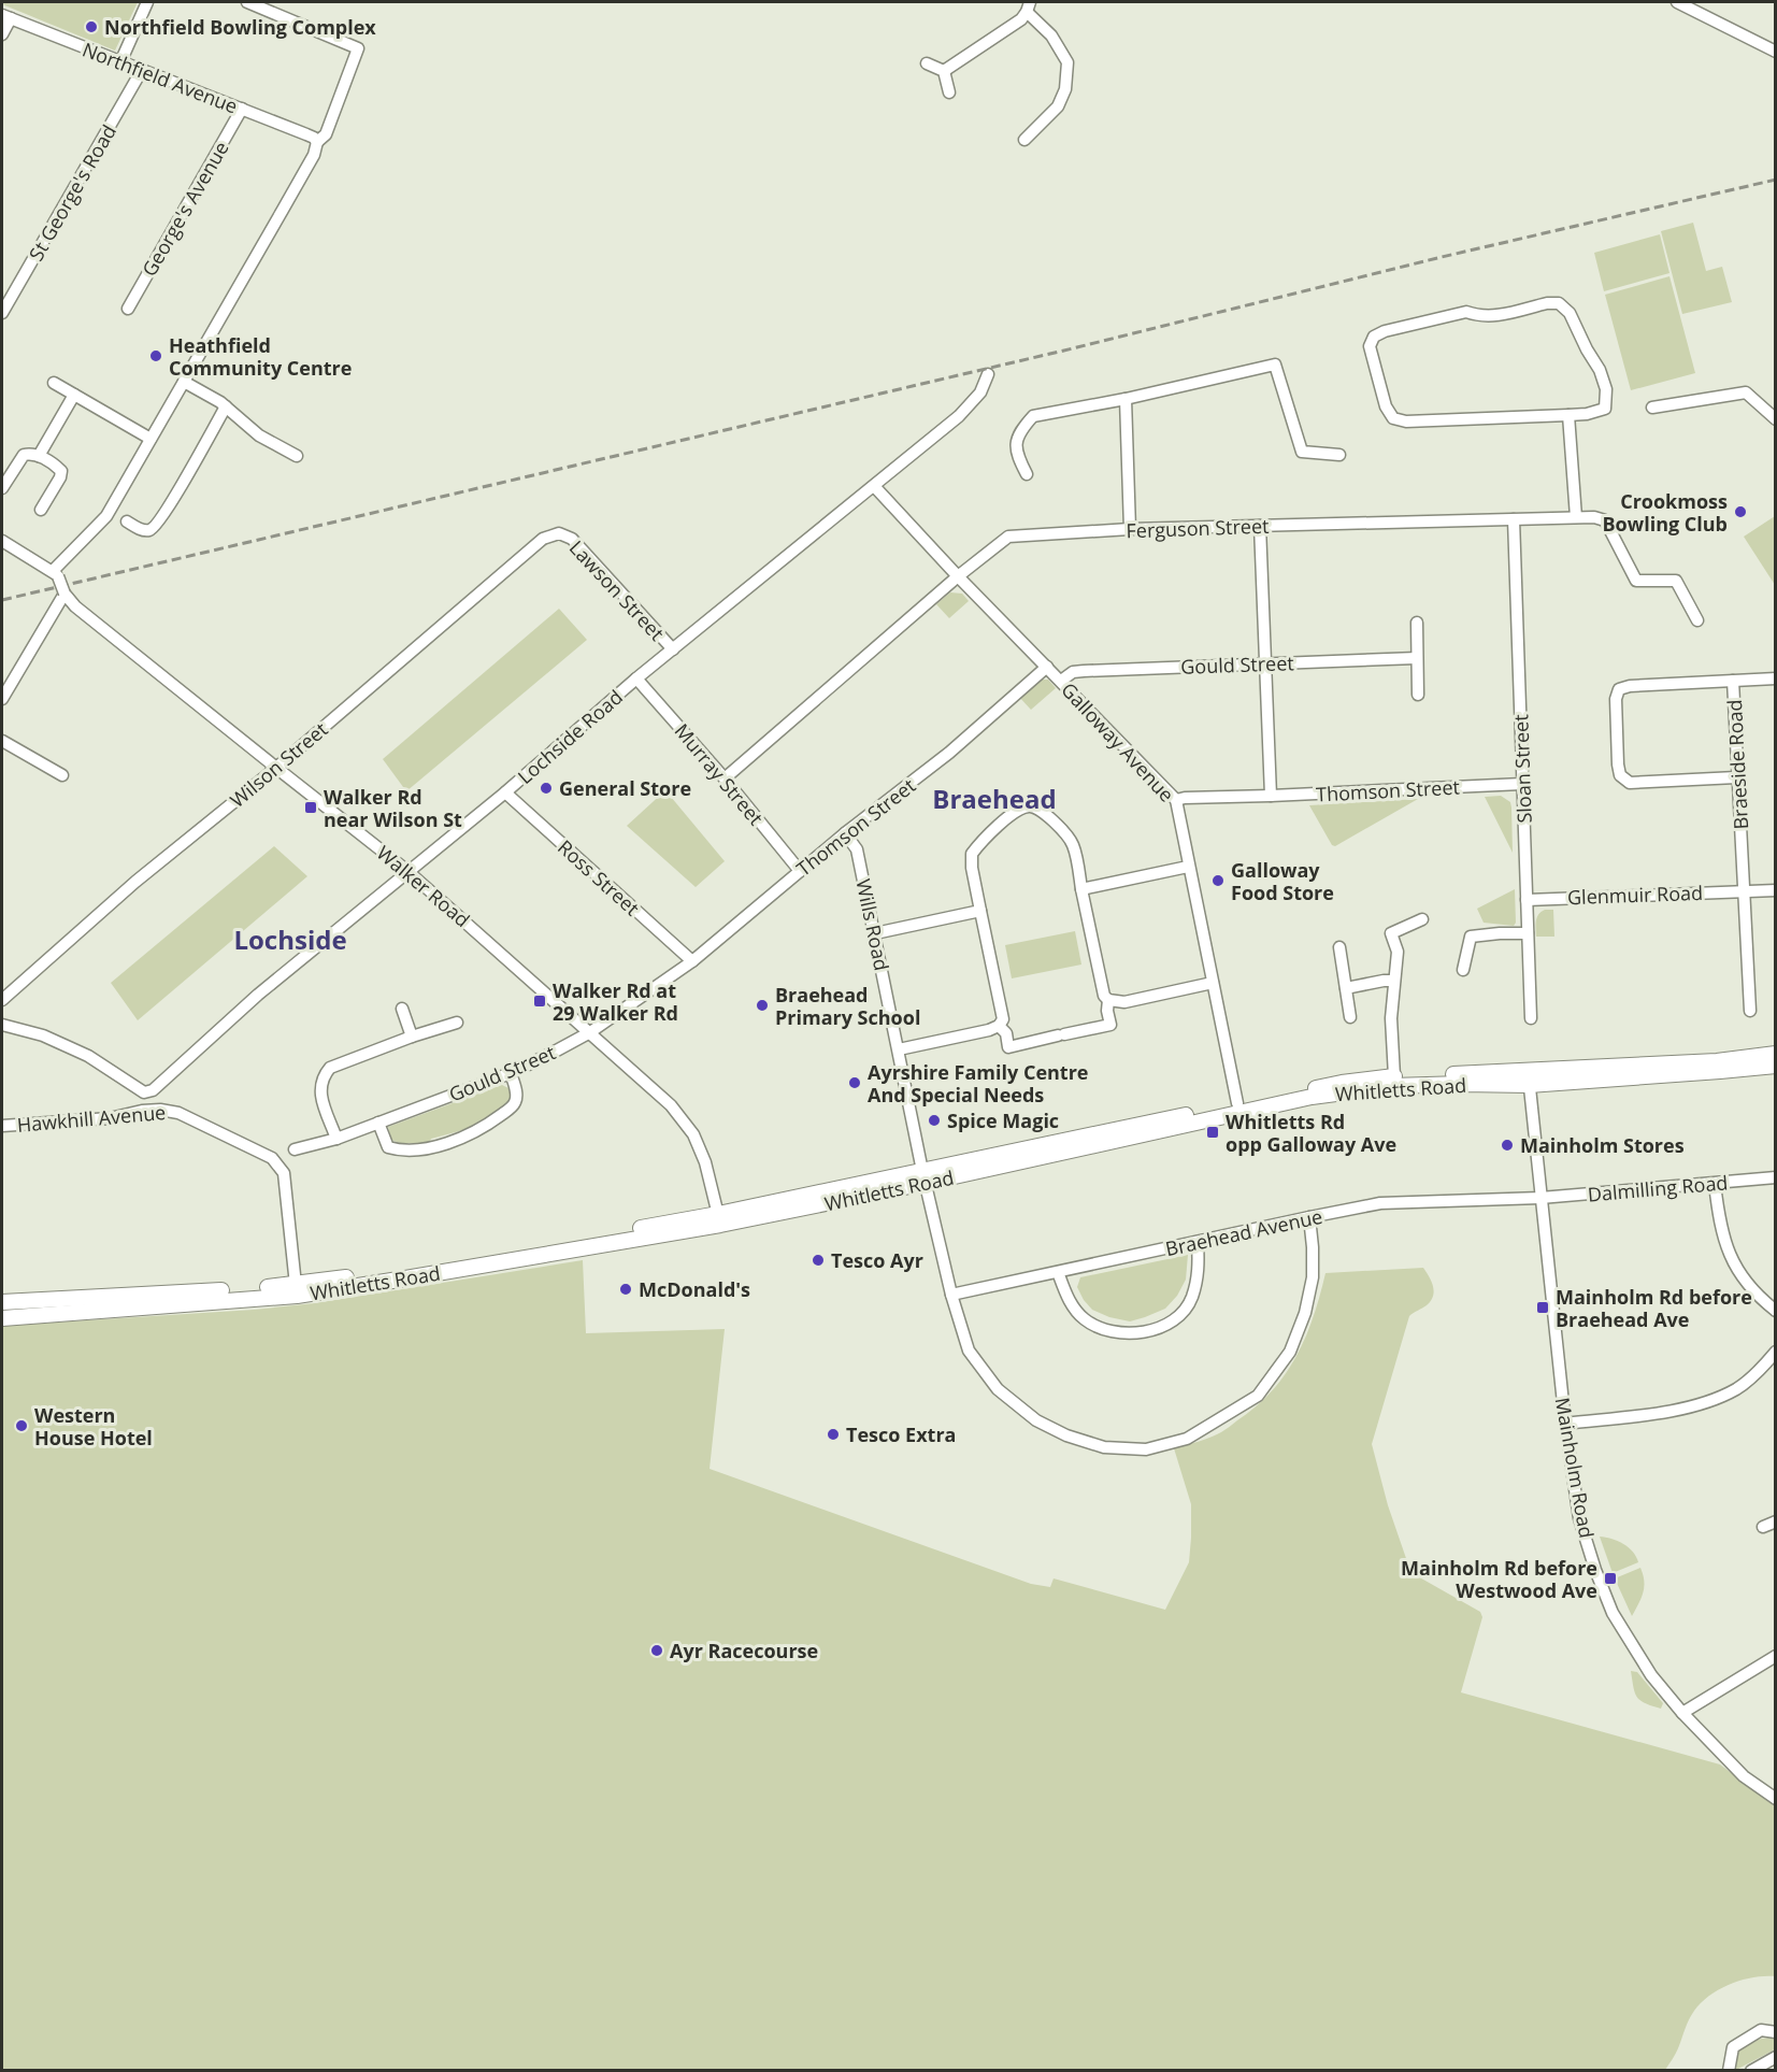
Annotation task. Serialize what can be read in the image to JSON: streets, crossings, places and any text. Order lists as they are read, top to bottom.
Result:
{
  "streets": {
    "main road": ["Whitletts Road"],
    "street": [
      "Northfield Avenue",
      "St George's Road",
      "George's Avenue",
      "Ferguson Street",
      "Lawson Street",
      "Gould Street",
      "Lochside Road",
      "Galloway Avenue",
      "Wilson Street",
      "Braeside Road",
      "Sloan Street",
      "Murray Street",
      "Thomson Street",
      "Ross Street",
      "Walker Road",
      "Glenmuir Road",
      "Wills Road",
      "Hawkhill Avenue",
      "Dalmilling Road",
      "Braehead Avenue",
      "Mainholm Road"
    ]
  },
  "crossings": [
    ["Northfield Avenue", "St George's Road"],
    ["Northfield Avenue", "George's Avenue"],
    ["Ferguson Street", "Galloway Avenue"],
    ["Ferguson Street", "Sloan Street"],
    ["Ferguson Street", "Murray Street"],
    ["Lawson Street", "Lochside Road"],
    ["Lawson Street", "Wilson Street"],
    ["Gould Street", "Galloway Avenue"],
    ["Gould Street", "Thomson Street"],
    ["Gould Street", "Ross Street"],
    ["Gould Street", "Walker Road"],
    ["Lochside Road", "Galloway Avenue"],
    ["Lochside Road", "Murray Street"],
    ["Lochside Road", "Ross Street"],
    ["Lochside Road", "Walker Road"],
    ["Galloway Avenue", "Thomson Street"],
    ["Galloway Avenue", "Whitletts Road"],
    ["Wilson Street", "Walker Road"],
    ["Braeside Road", "Glenmuir Road"],
    ["Sloan Street", "Thomson Street"],
    ["Sloan Street", "Glenmuir Road"],
    ["Murray Street", "Thomson Street"],
    ["Thomson Street", "Ross Street"],
    ["Thomson Street", "Wills Road"],
    ["Walker Road", "Whitletts Road"],
    ["Wills Road", "Whitletts Road"],
    ["Wills Road", "Braehead Avenue"],
    ["Whitletts Road", "Hawkhill Avenue"],
    ["Whitletts Road", "Mainholm Road"],
    ["Dalmilling Road", "Braehead Avenue"],
    ["Dalmilling Road", "Mainholm Road"],
    ["Braehead Avenue", "Mainholm Road"]
  ],
  "districts": ["Braehead", "Lochside"],
  "places": {
    "other": [
      "Northfield Bowling Complex",
      "Heathfield Community Centre",
      "Crookmoss Bowling Club",
      "General Store",
      "Galloway Food Store",
      "Braehead Primary School",
      "Ayrshire Family Centre And Special Needs",
      "Spice Magic",
      "Mainholm Stores",
      "Tesco Ayr",
      "McDonald's",
      "Western House Hotel",
      "Tesco Extra",
      "Ayr Racecourse"
    ],
    "transit": [
      "Walker Rd near Wilson St",
      "Walker Rd at 29 Walker Rd",
      "Whitletts Rd opp Galloway Ave",
      "Mainholm Rd before Braehead Ave",
      "Mainholm Rd before Westwood Ave"
    ]
  }
}
